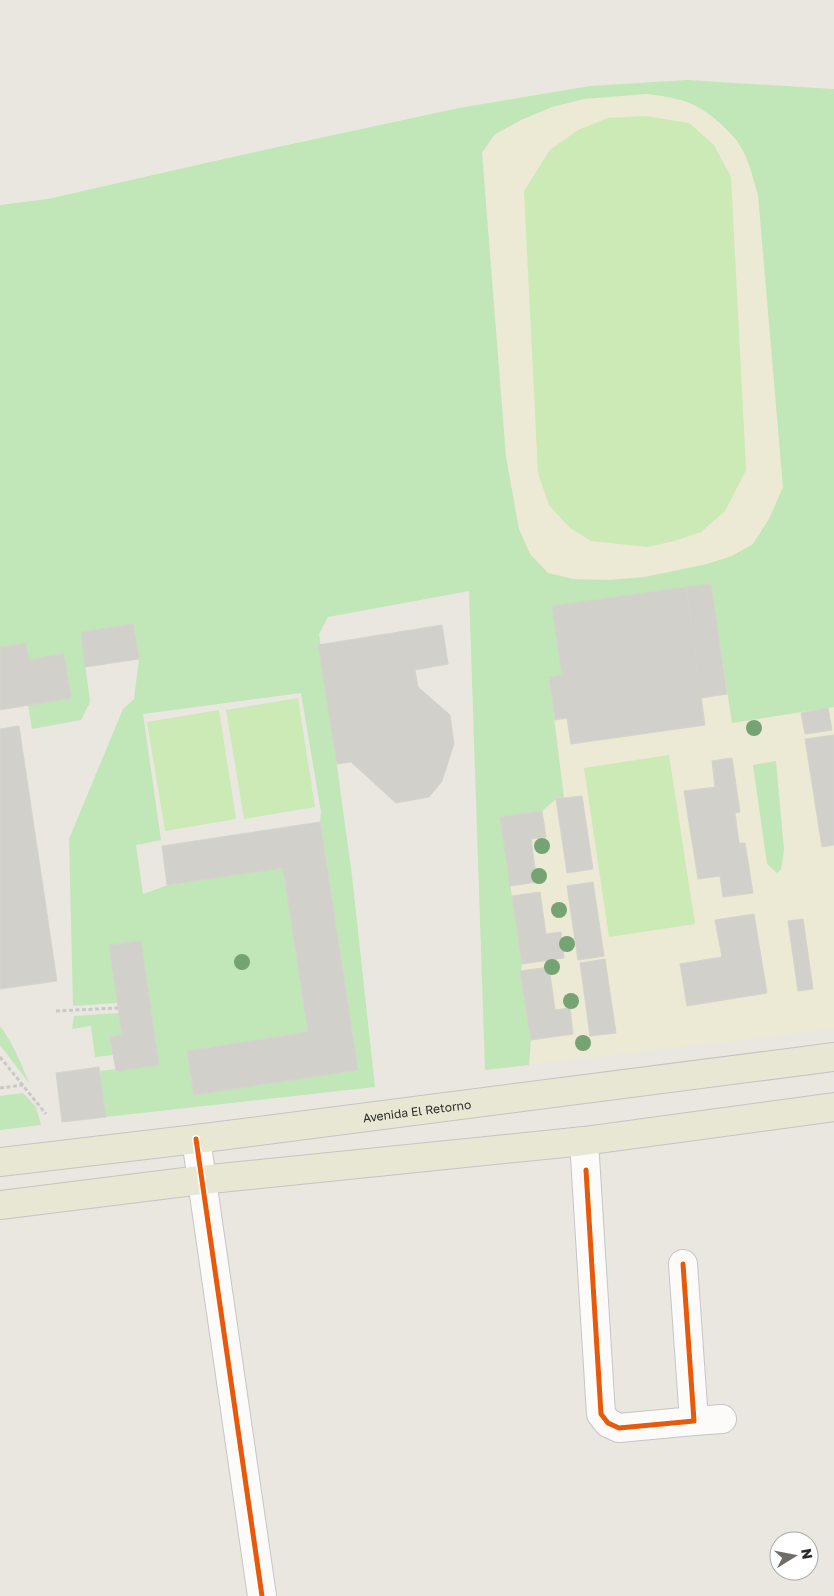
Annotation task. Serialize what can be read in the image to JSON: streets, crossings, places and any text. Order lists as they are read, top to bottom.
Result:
{
  "streets": {
    "main road": ["Avenida El Retorno"]
  },
  "north": "right"
}
